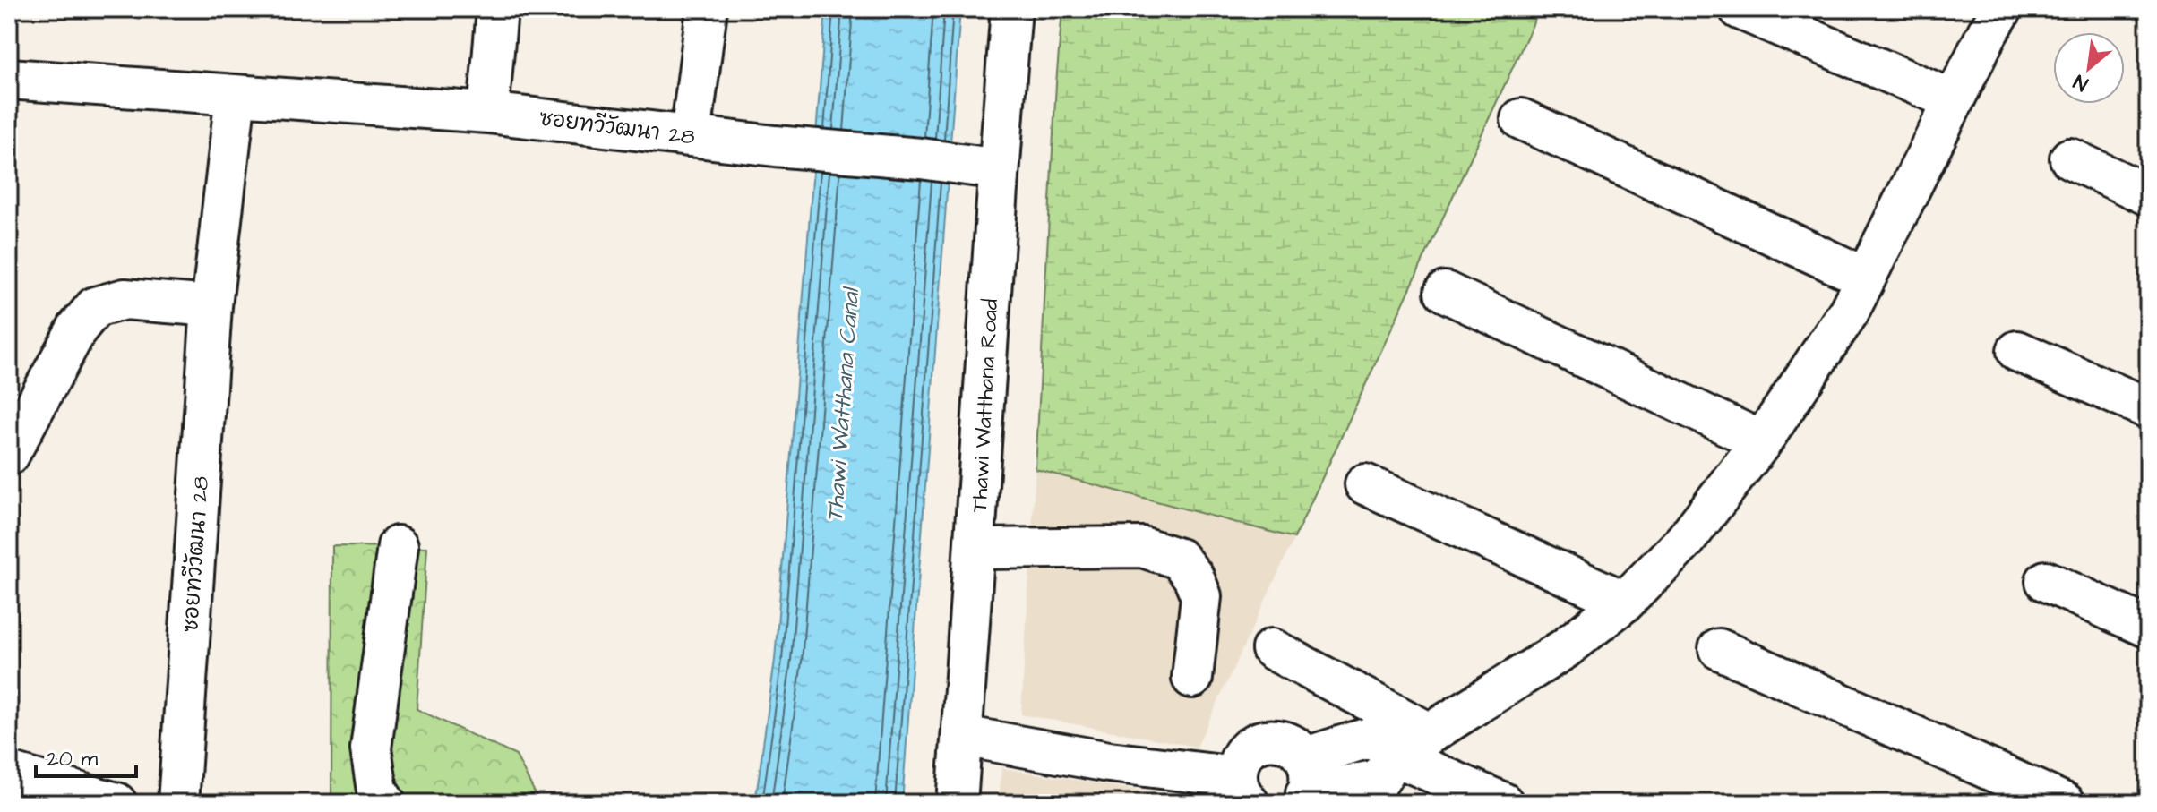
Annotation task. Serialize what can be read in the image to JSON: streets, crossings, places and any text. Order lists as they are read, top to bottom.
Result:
{
  "streets": {
    "street": ["ซอยทวีวัฒนา 28", "Thawi Watthana Road"]
  },
  "crossings": [
    ["ซอยทวีวัฒนา 28", "Thawi Watthana Road"]
  ],
  "water": ["Thawi Watthana Canal"],
  "scale_bar": "20 m",
  "north": "bottom left"
}
